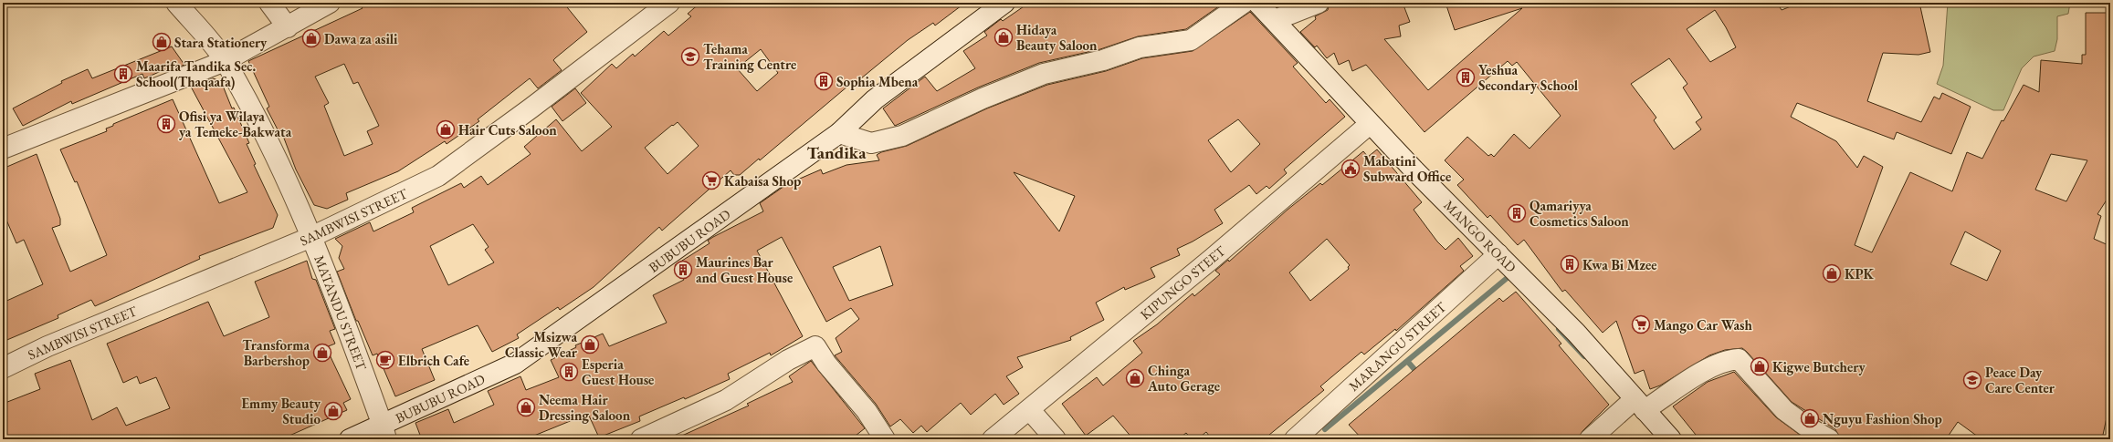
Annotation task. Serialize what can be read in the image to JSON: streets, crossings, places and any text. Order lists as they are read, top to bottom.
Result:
{
  "streets": {
    "street": [
      "SAMBWISI STREET",
      "MANGO ROAD",
      "BUBUBU ROAD",
      "KIPUNGO STEET",
      "MATANDU STREET",
      "MARANGU STREET"
    ]
  },
  "crossings": [
    ["SAMBWISI STREET", "MATANDU STREET"],
    ["MANGO ROAD", "KIPUNGO STEET"],
    ["MANGO ROAD", "MARANGU STREET"],
    ["BUBUBU ROAD", "MATANDU STREET"]
  ],
  "districts": ["Tandika"],
  "places": {
    "shop": [
      "Hidaya Beauty Saloon",
      "Dawa za asili",
      "Stara Stationery",
      "Hair Cuts Saloon",
      "KPK",
      "Msizwa Classic Wear",
      "Transforma Barbershop",
      "Kigwe Butchery",
      "Chinga Auto Gerage",
      "Neema Hair Dressing Saloon",
      "Emmy Beauty Studio",
      "Nguyu Fashion Shop"
    ],
    "school or university": ["Tehama Training Centre", "Peace Day Care Center"],
    "building": [
      "Maarifa Tandika Sec. School(Thaqaafa)",
      "Yeshua Secondary School",
      "Sophia Mbena",
      "Ofisi ya Wilaya ya Temeke-Bakwata",
      "Qamariyya Cosmetics Saloon",
      "Kwa Bi Mzee",
      "Maurines Bar and Guest House",
      "Esperia Guest House"
    ],
    "public building": ["Mabatini Subward Office"],
    "supermarket": ["Kabaisa Shop", "Mango Car Wash"],
    "cafe": ["Elbrich Cafe"]
  }
}
